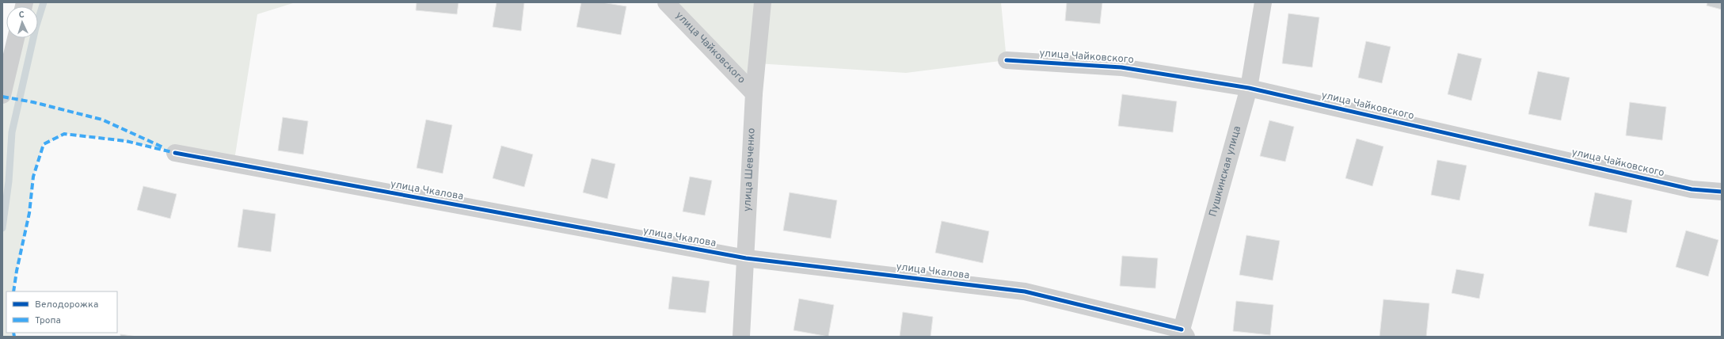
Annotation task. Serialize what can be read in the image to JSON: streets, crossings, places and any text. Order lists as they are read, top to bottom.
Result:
{
  "streets": {
    "street": [
      "улица Чайковского",
      "улица Шевченко",
      "Пушкинская улица",
      "улица Чкалова"
    ]
  },
  "crossings": [
    ["улица Чайковского", "улица Шевченко"],
    ["улица Чайковского", "Пушкинская улица"],
    ["улица Шевченко", "улица Чкалова"],
    ["Пушкинская улица", "улица Чкалова"]
  ],
  "legend": ["Велодорожка", "Тропа"],
  "north": "top"
}
